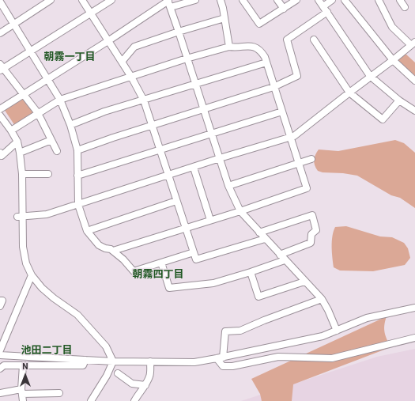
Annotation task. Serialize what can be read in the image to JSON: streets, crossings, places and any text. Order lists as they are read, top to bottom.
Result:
{
  "districts": ["朝霧一丁目", "朝霧四丁目", "池田二丁目"],
  "north": "top"
}
